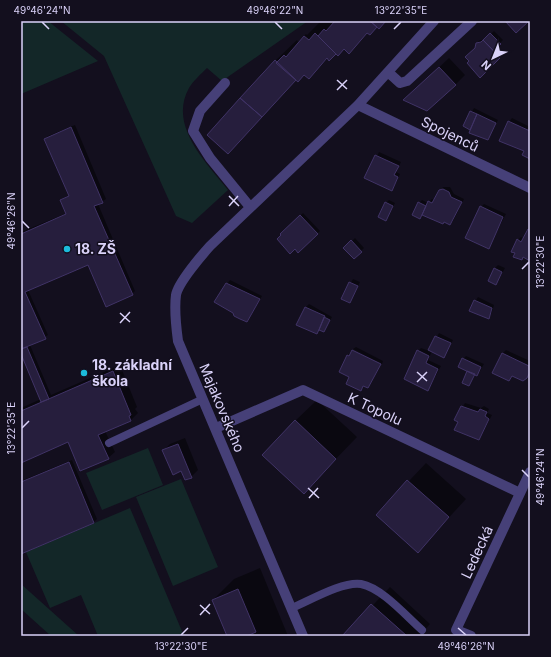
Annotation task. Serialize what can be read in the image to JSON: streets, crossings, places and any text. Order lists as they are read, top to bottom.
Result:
{
  "streets": {
    "street": [
      "Spojenců",
      "Majakovského",
      "K Topolu",
      "Ledecká"
    ]
  },
  "crossings": [
    ["Spojenců", "Majakovského"],
    ["Majakovského", "K Topolu"],
    ["K Topolu", "Ledecká"]
  ],
  "places": ["18. ZŠ", "18. základní škola"],
  "north": "bottom left",
  "coordinates": [
    "49°46'24\"N",
    "49°46'22\"N",
    "13°22'35\"E",
    "49°46'26\"N",
    "13°22'30\"E"
  ]
}
